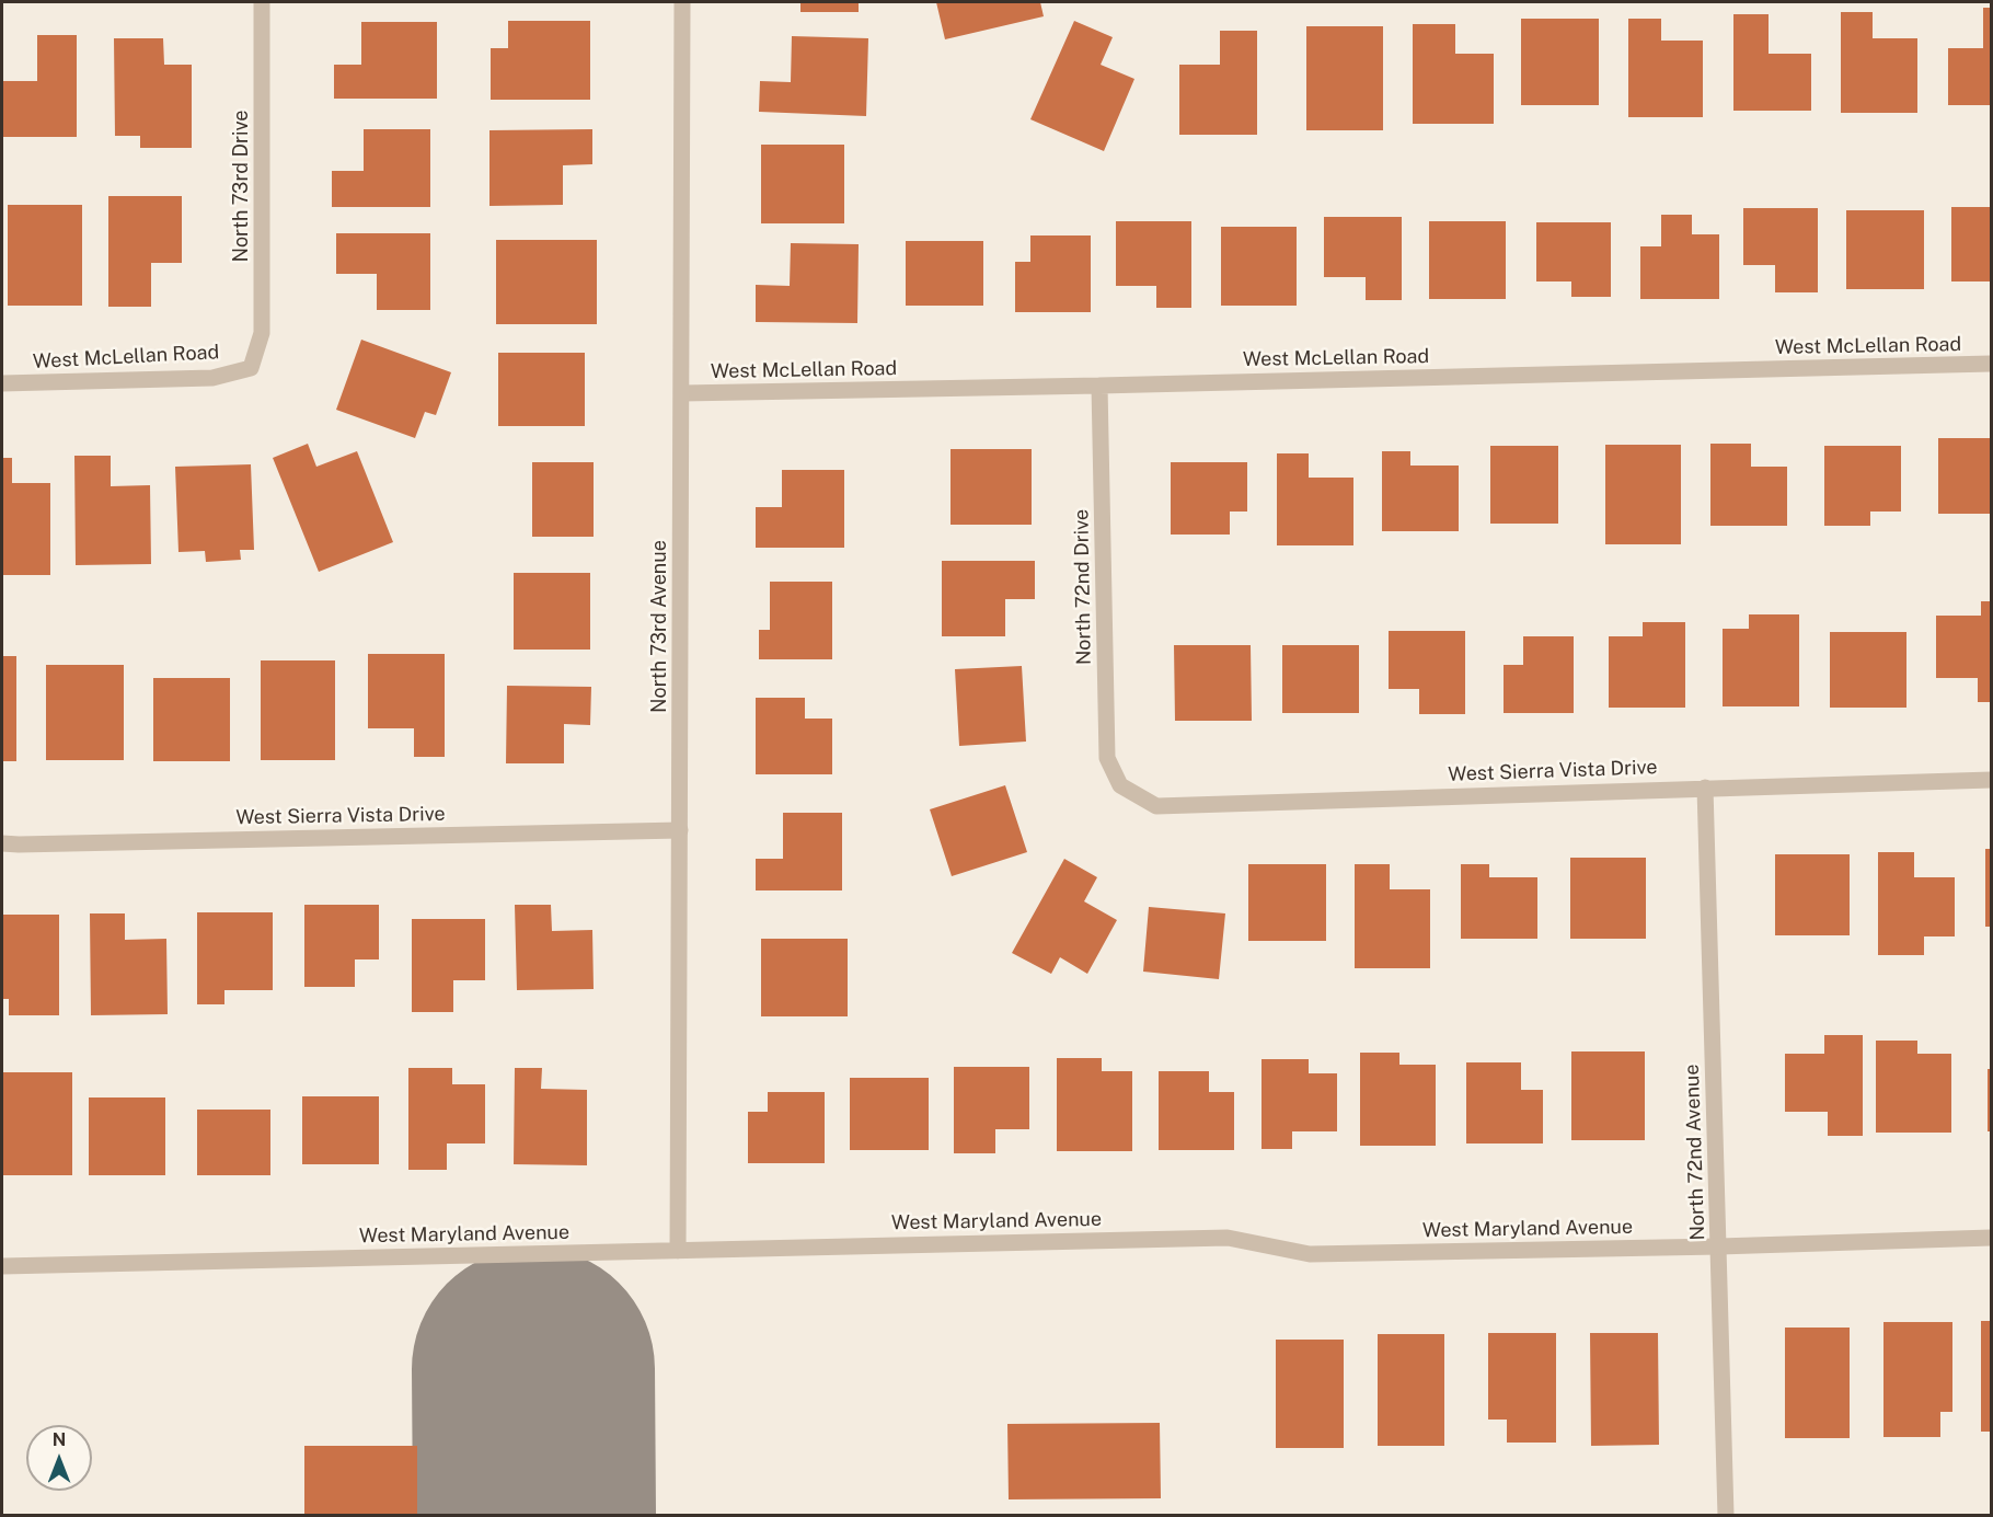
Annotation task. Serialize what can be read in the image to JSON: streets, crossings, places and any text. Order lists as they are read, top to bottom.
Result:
{
  "streets": {
    "street": [
      "North 73rd Drive",
      "West McLellan Road",
      "North 72nd Drive",
      "North 73rd Avenue",
      "West Sierra Vista Drive",
      "North 72nd Avenue",
      "West Maryland Avenue"
    ]
  },
  "crossings": [
    ["North 73rd Drive", "West McLellan Road"],
    ["West McLellan Road", "North 72nd Drive"],
    ["West McLellan Road", "North 73rd Avenue"],
    ["North 72nd Drive", "West Sierra Vista Drive"],
    ["North 73rd Avenue", "West Sierra Vista Drive"],
    ["North 73rd Avenue", "West Maryland Avenue"],
    ["West Sierra Vista Drive", "North 72nd Avenue"],
    ["North 72nd Avenue", "West Maryland Avenue"]
  ],
  "north": "top"
}
